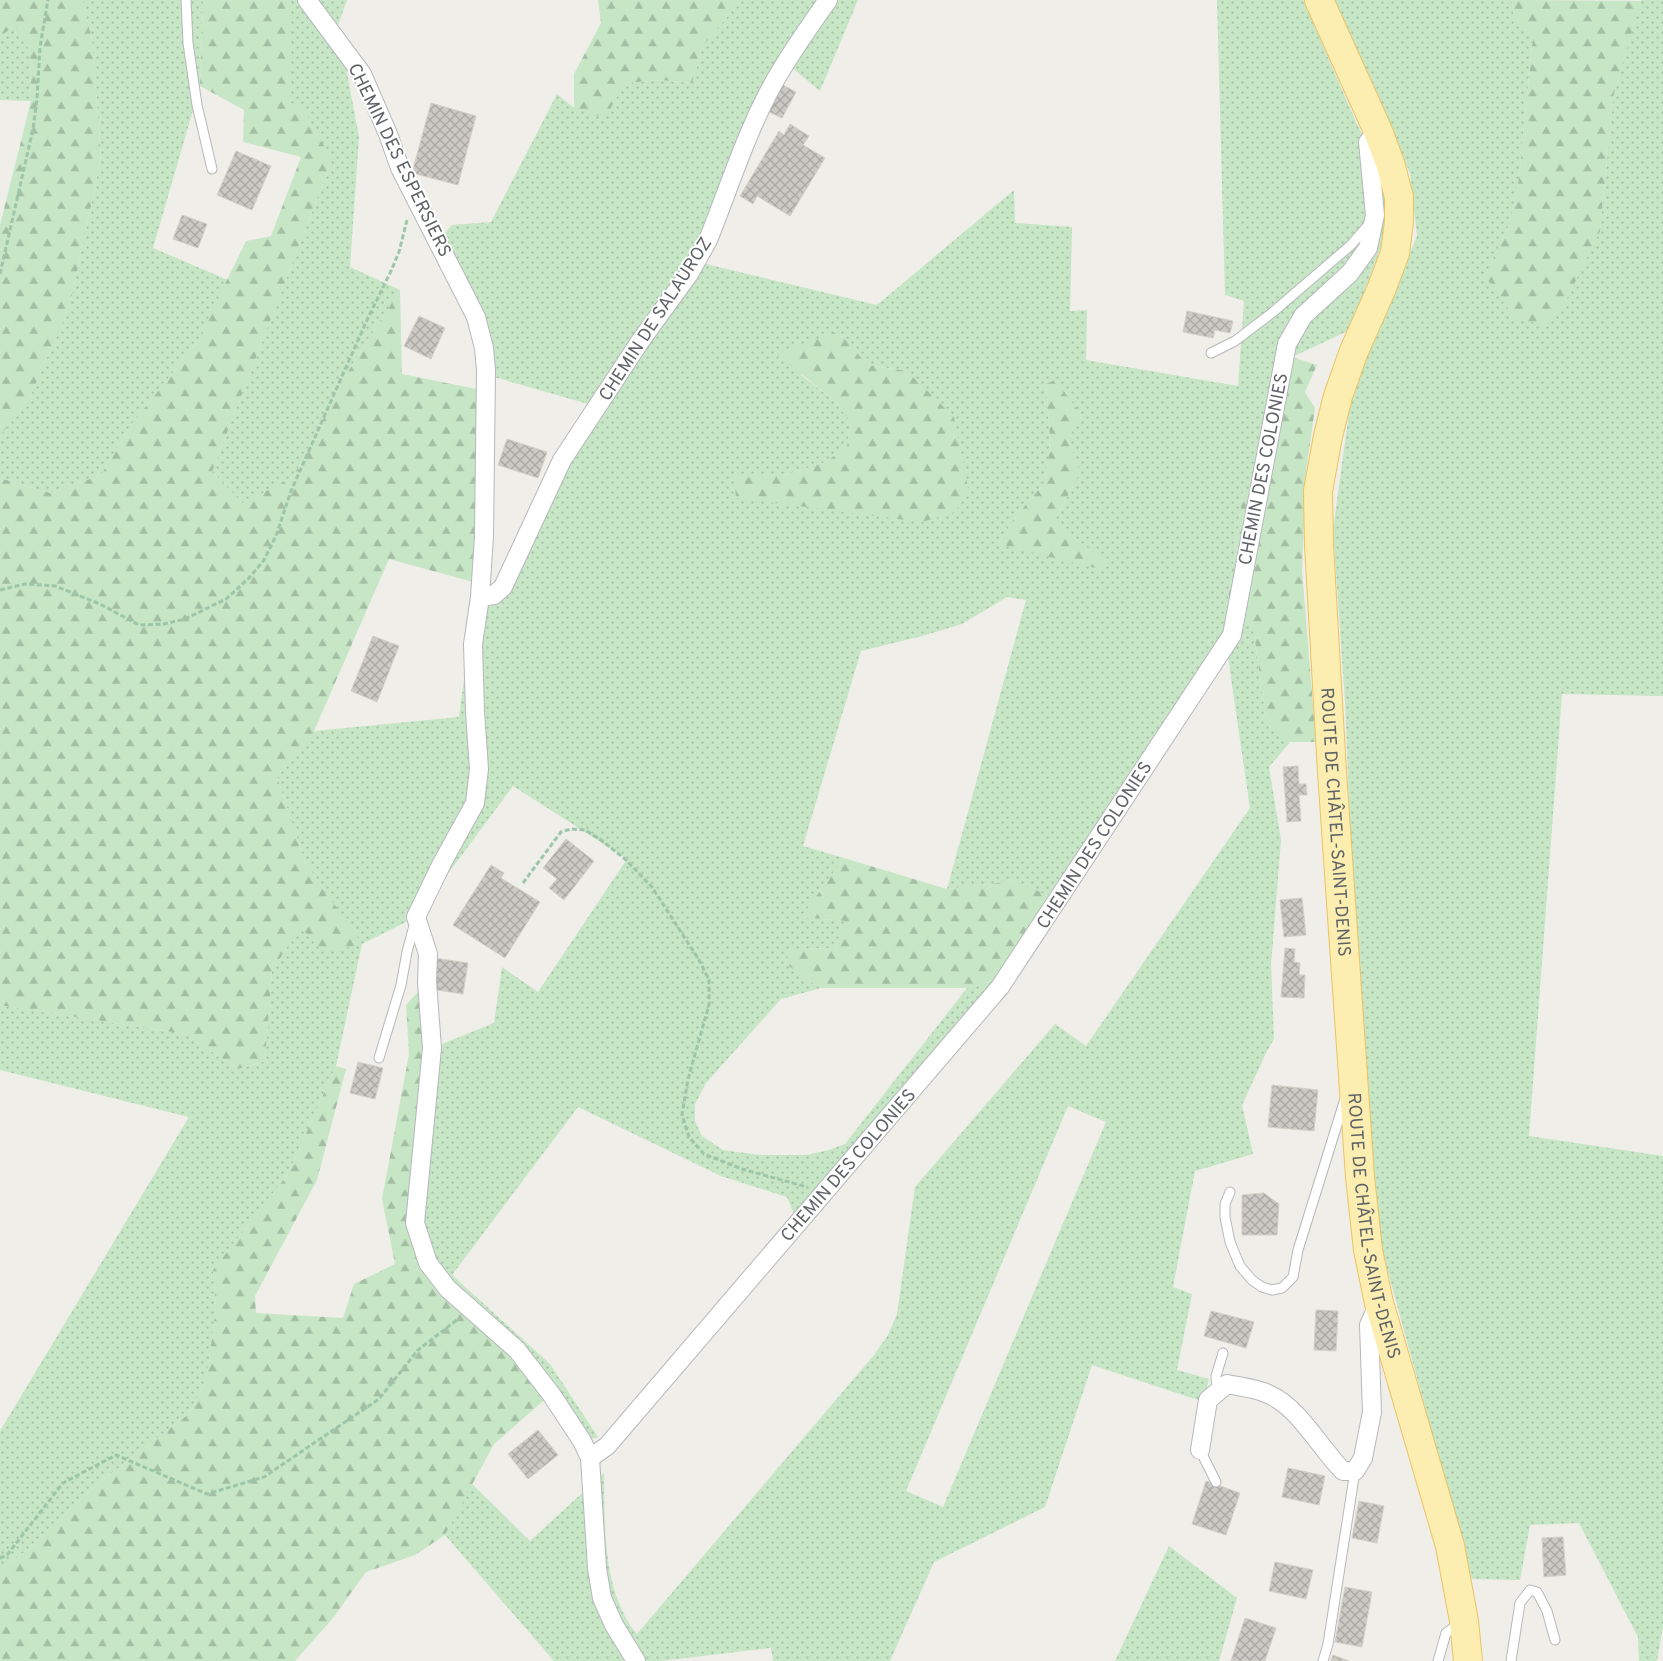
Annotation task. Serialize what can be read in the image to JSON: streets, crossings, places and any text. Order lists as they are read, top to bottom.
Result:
{
  "streets": {
    "main road": ["ROUTE DE CHÂTEL-SAINT-DENIS"],
    "street": ["CHEMIN DES ESPERSIERS", "CHEMIN DE SALAUROZ", "CHEMIN DES COLONIES"]
  },
  "crossings": [
    ["CHEMIN DES ESPERSIERS", "CHEMIN DE SALAUROZ"],
    ["CHEMIN DES COLONIES", "ROUTE DE CHÂTEL-SAINT-DENIS"]
  ]
}
